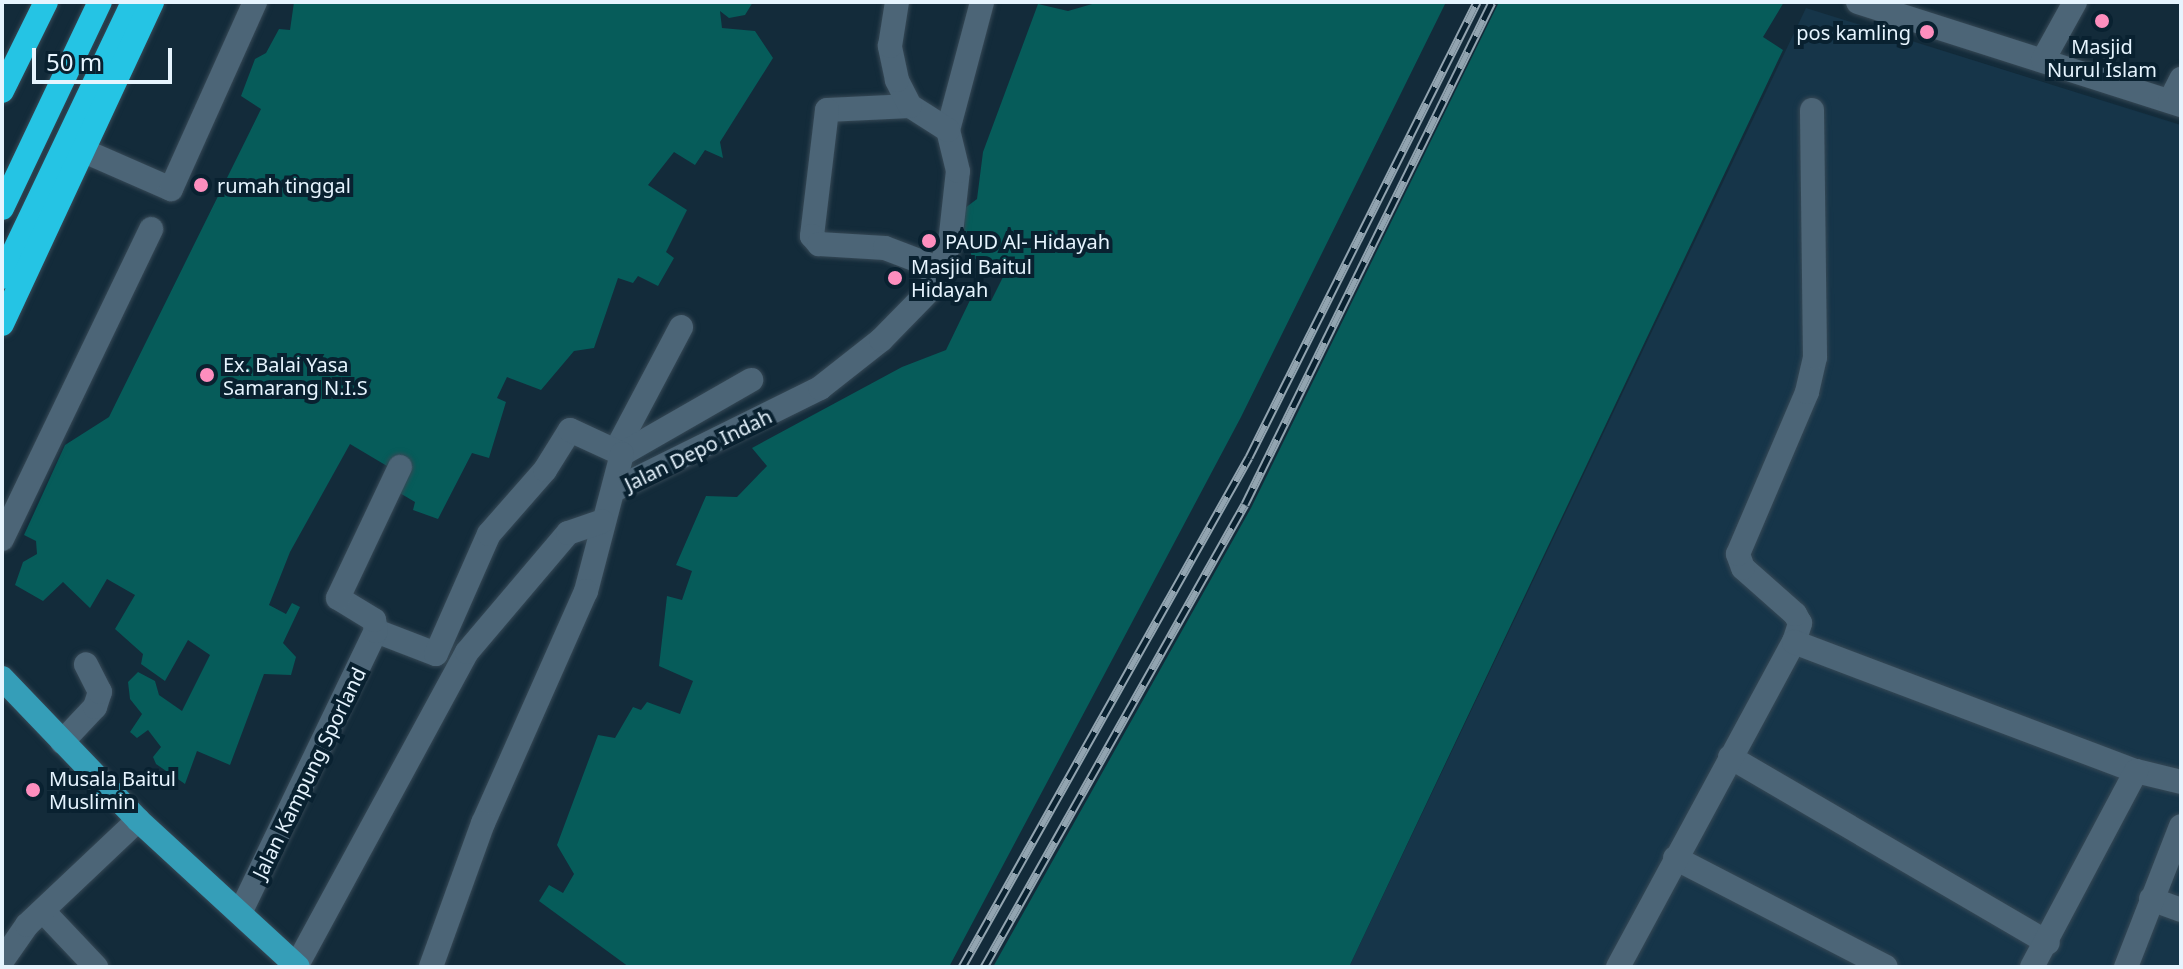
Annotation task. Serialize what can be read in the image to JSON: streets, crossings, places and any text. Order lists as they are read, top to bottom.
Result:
{
  "streets": {
    "street": ["Jalan Depo Indah", "Jalan Kampung Sporland"]
  },
  "places": [
    "Masjid Nurul Islam",
    "pos kamling",
    "rumah tinggal",
    "PAUD Al- Hidayah",
    "Masjid Baitul Hidayah",
    "Ex. Balai Yasa Samarang N.I.S",
    "Musala Baitul Muslimin"
  ],
  "scale_bar": "50 m"
}
